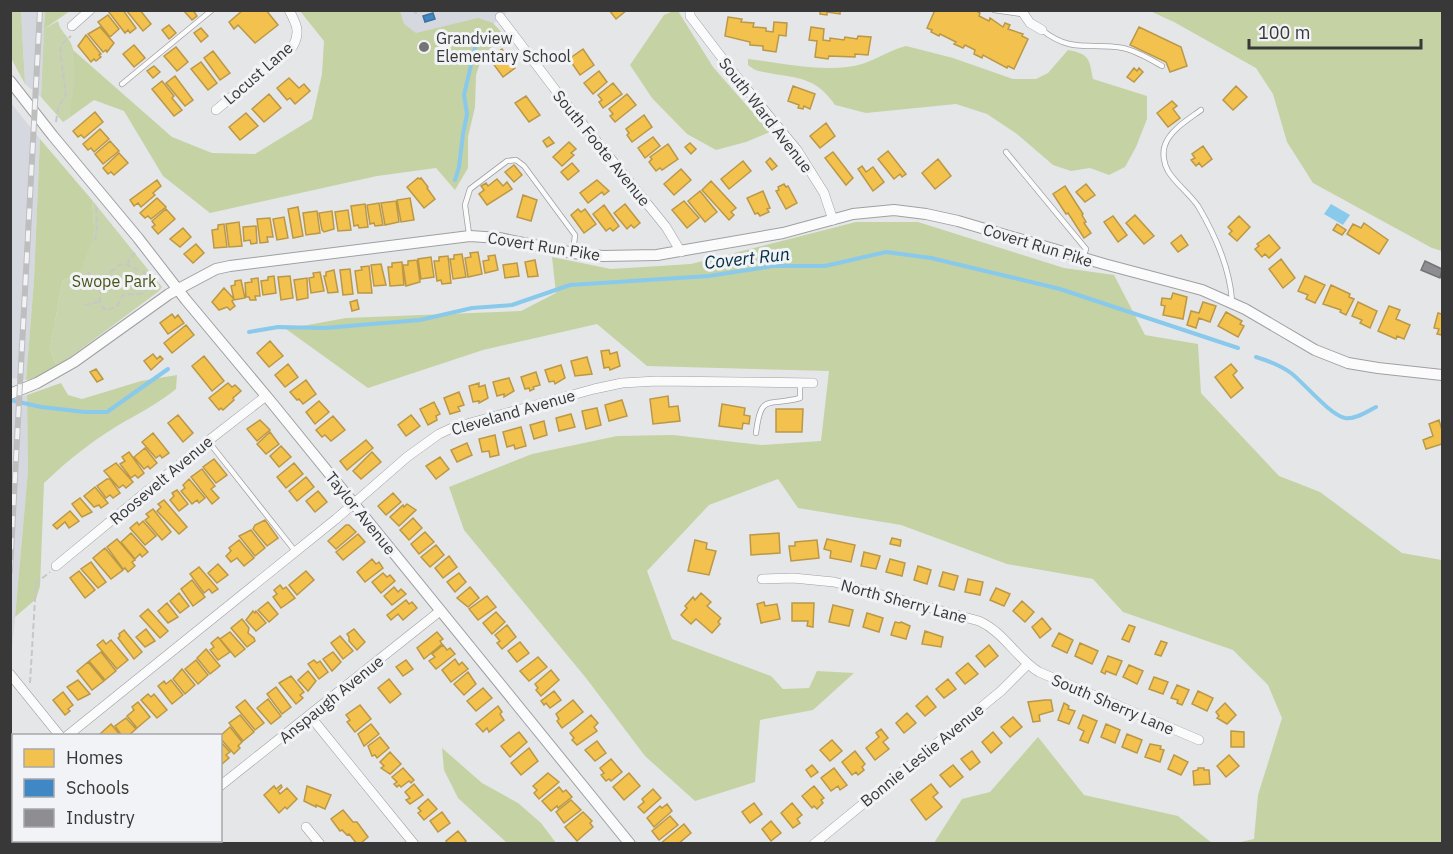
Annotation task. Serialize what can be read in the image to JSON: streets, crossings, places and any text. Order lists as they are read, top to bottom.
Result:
{
  "streets": {
    "street": [
      "Locust Lane",
      "South Ward Avenue",
      "South Foote Avenue",
      "Covert Run Pike",
      "Cleveland Avenue",
      "Roosevelt Avenue",
      "Taylor Avenue",
      "North Sherry Lane",
      "Anspaugh Avenue",
      "South Sherry Lane",
      "Bonnie Leslie Avenue"
    ]
  },
  "crossings": [
    ["South Ward Avenue", "Covert Run Pike"],
    ["South Foote Avenue", "Covert Run Pike"],
    ["Covert Run Pike", "Taylor Avenue"],
    ["Cleveland Avenue", "Taylor Avenue"],
    ["Roosevelt Avenue", "Taylor Avenue"],
    ["Taylor Avenue", "Anspaugh Avenue"],
    ["North Sherry Lane", "South Sherry Lane"],
    ["North Sherry Lane", "Bonnie Leslie Avenue"],
    ["South Sherry Lane", "Bonnie Leslie Avenue"]
  ],
  "water": ["Covert Run"],
  "parks": ["Swope Park"],
  "places": ["Grandview Elementary School"],
  "legend": ["Homes", "Schools", "Industry"],
  "scale_bar": "100 m"
}
